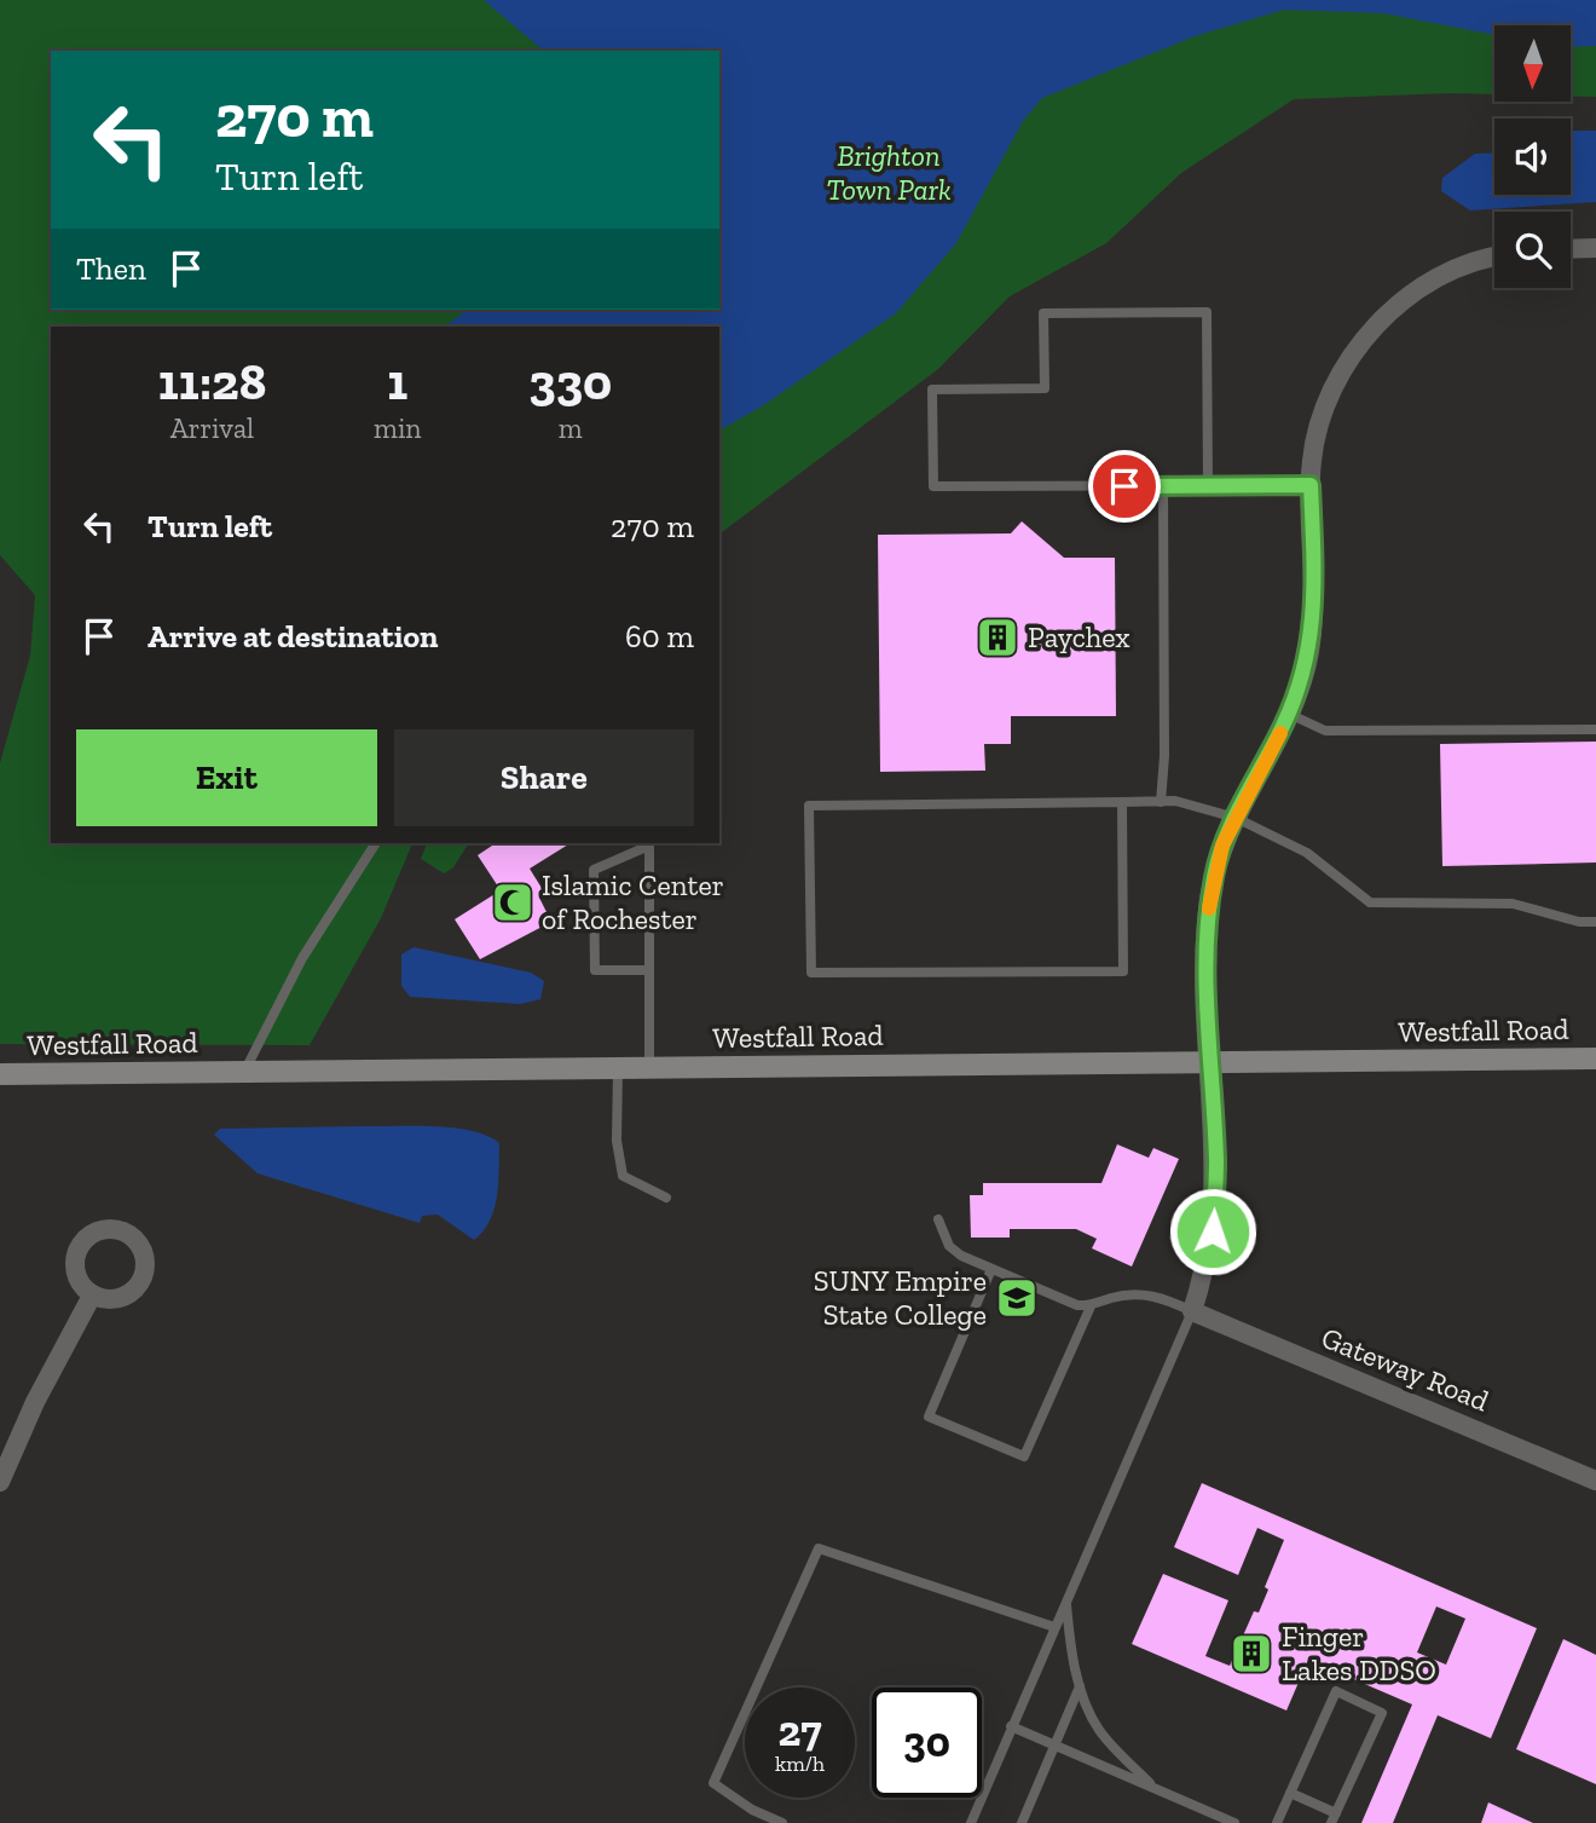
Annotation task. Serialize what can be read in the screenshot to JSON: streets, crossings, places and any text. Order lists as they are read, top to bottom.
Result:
{
  "streets": {
    "street": ["Westfall Road", "Gateway Road"]
  },
  "parks": ["Brighton Town Park"],
  "places": {
    "building": ["Paychex", "Finger Lakes DDSO"],
    "mosque": ["Islamic Center of Rochester"],
    "school or university": ["SUNY Empire State College"]
  },
  "north": "bottom",
  "page": {
    "turn": ["270 m", "Turn left"],
    "then": "Then",
    "eta": [
      "11:28",
      "Arrival",
      "1",
      "min",
      "330",
      "m"
    ],
    "list": [
      {
        "name": "Turn left",
        "value": "270 m"
      },
      {
        "name": "Arrive at destination",
        "value": "60 m"
      }
    ],
    "buttons": ["Exit", "Share"],
    "speed": "27 km/h",
    "limit": "30"
  }
}
